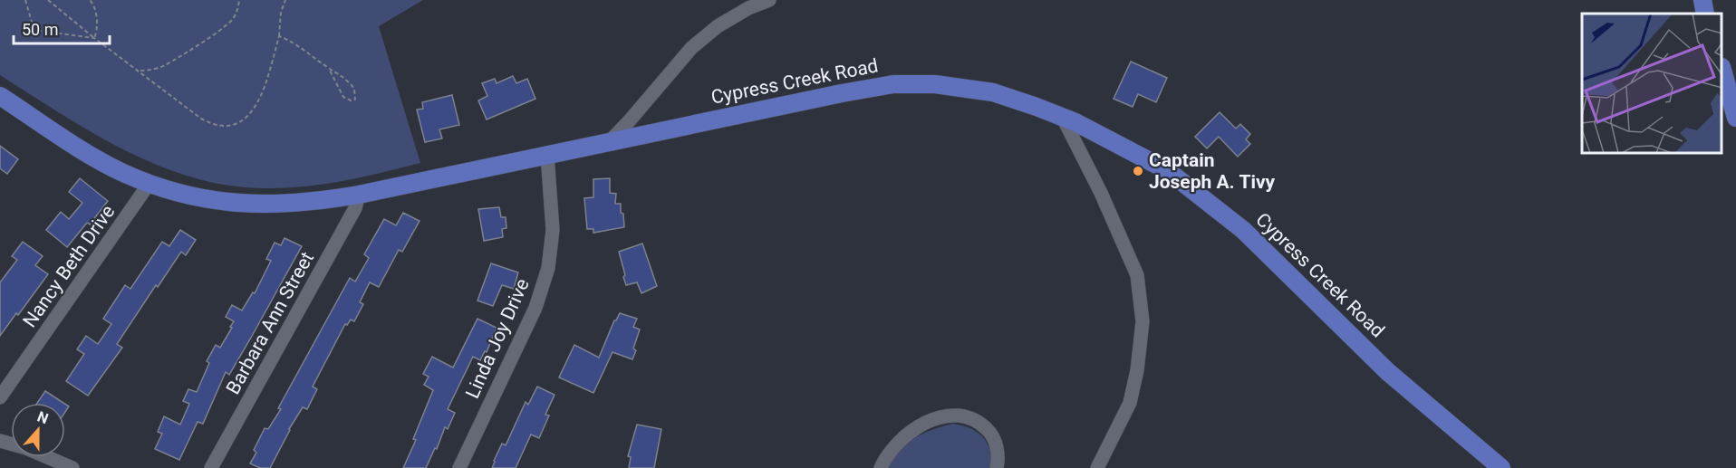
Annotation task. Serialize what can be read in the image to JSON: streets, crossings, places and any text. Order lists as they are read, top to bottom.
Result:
{
  "streets": {
    "main road": ["Cypress Creek Road"],
    "street": ["Nancy Beth Drive", "Barbara Ann Street", "Linda Joy Drive"]
  },
  "crossings": [
    ["Cypress Creek Road", "Nancy Beth Drive"],
    ["Cypress Creek Road", "Barbara Ann Street"],
    ["Cypress Creek Road", "Linda Joy Drive"]
  ],
  "places": ["Captain Joseph A. Tivy"],
  "scale_bar": "50 m",
  "north": "top"
}
